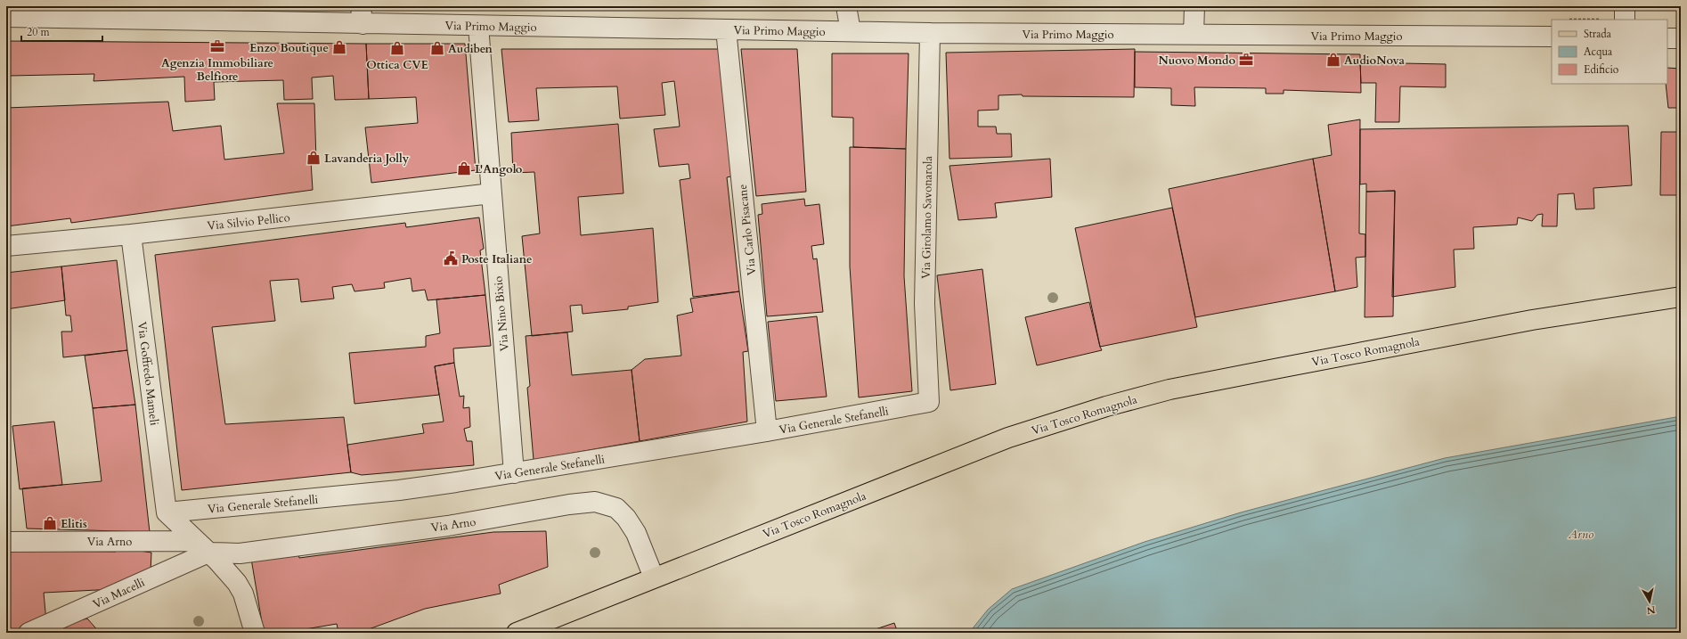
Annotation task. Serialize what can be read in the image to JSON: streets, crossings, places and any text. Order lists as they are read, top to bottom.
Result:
{
  "streets": {
    "main road": ["Via Tosco Romagnola"],
    "street": [
      "Via Primo Maggio",
      "Via Girolamo Savonarola",
      "Via Silvio Pellico",
      "Via Carlo Pisacane",
      "Via Nino Bixio",
      "Via Goffredo Mameli",
      "Via Generale Stefanelli",
      "Via Arno",
      "Via Macelli"
    ]
  },
  "crossings": [
    ["Via Primo Maggio", "Via Girolamo Savonarola"],
    ["Via Primo Maggio", "Via Carlo Pisacane"],
    ["Via Primo Maggio", "Via Nino Bixio"],
    ["Via Girolamo Savonarola", "Via Generale Stefanelli"],
    ["Via Silvio Pellico", "Via Nino Bixio"],
    ["Via Silvio Pellico", "Via Goffredo Mameli"],
    ["Via Carlo Pisacane", "Via Generale Stefanelli"],
    ["Via Nino Bixio", "Via Generale Stefanelli"],
    ["Via Tosco Romagnola", "Via Arno"],
    ["Via Goffredo Mameli", "Via Generale Stefanelli"],
    ["Via Arno", "Via Macelli"]
  ],
  "water": ["Arno"],
  "places": {
    "office": ["Agenzia Immobiliare Belfiore", "Nuovo Mondo"],
    "shop": [
      "Enzo Boutique",
      "Ottica CVE",
      "Audiben",
      "AudioNova",
      "Lavanderia Jolly",
      "L'Angolo",
      "Elitis"
    ],
    "public building": ["Poste Italiane"]
  },
  "legend": ["Strada", "Acqua", "Edificio"],
  "scale_bar": "20 m",
  "north": "bottom"
}
